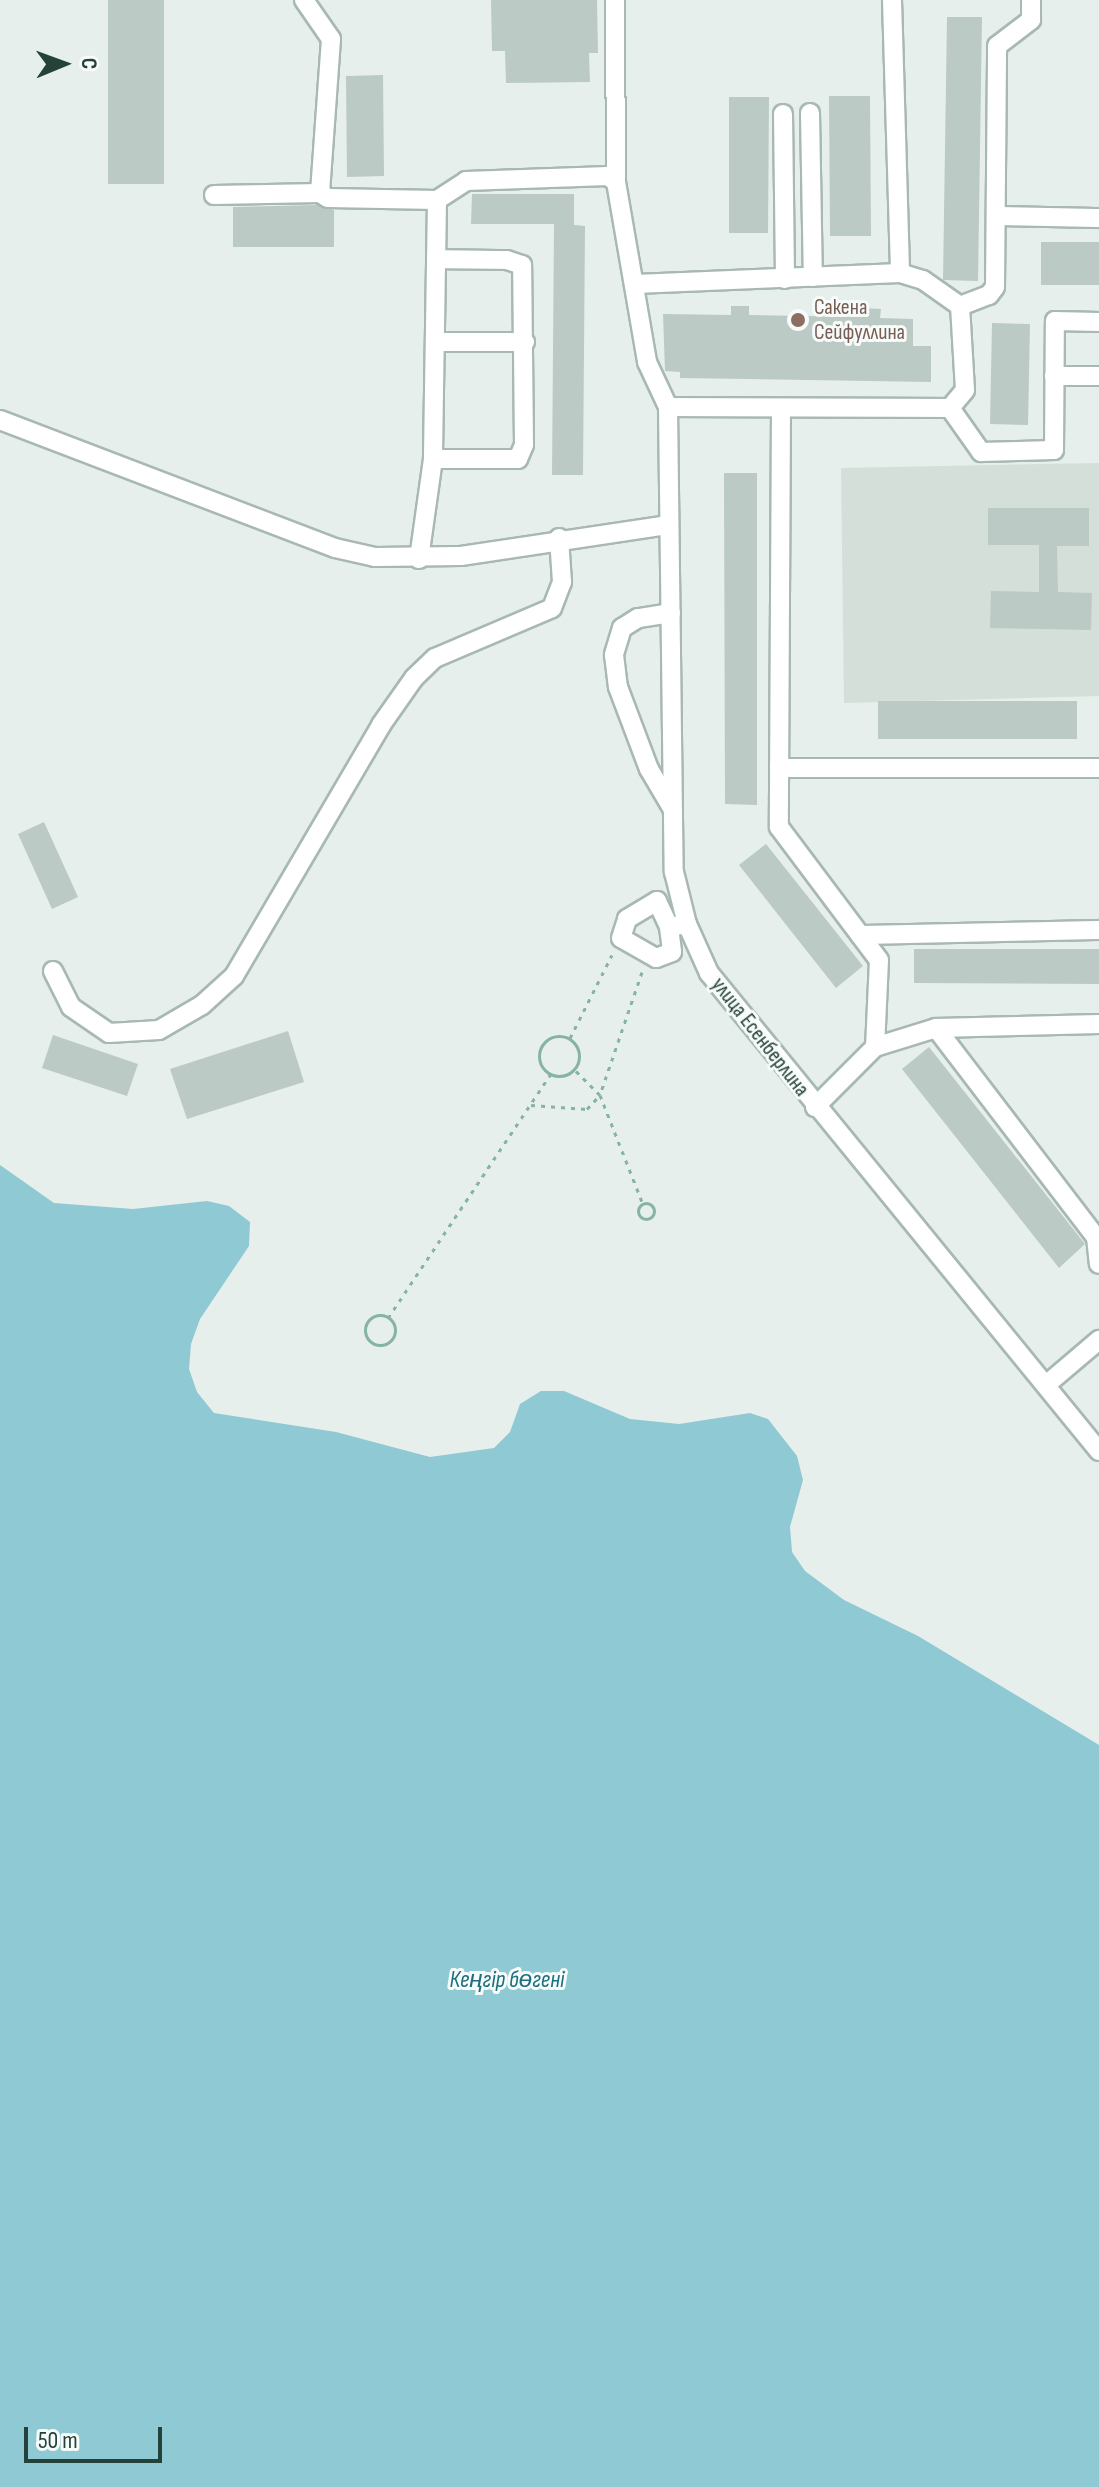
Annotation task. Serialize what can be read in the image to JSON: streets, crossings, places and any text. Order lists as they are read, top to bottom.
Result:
{
  "streets": {
    "street": ["улица Есенберлина"]
  },
  "water": ["Кеңгір бөгені"],
  "places": ["Сакена Сейфуллина"],
  "scale_bar": "50 m",
  "north": "right"
}
